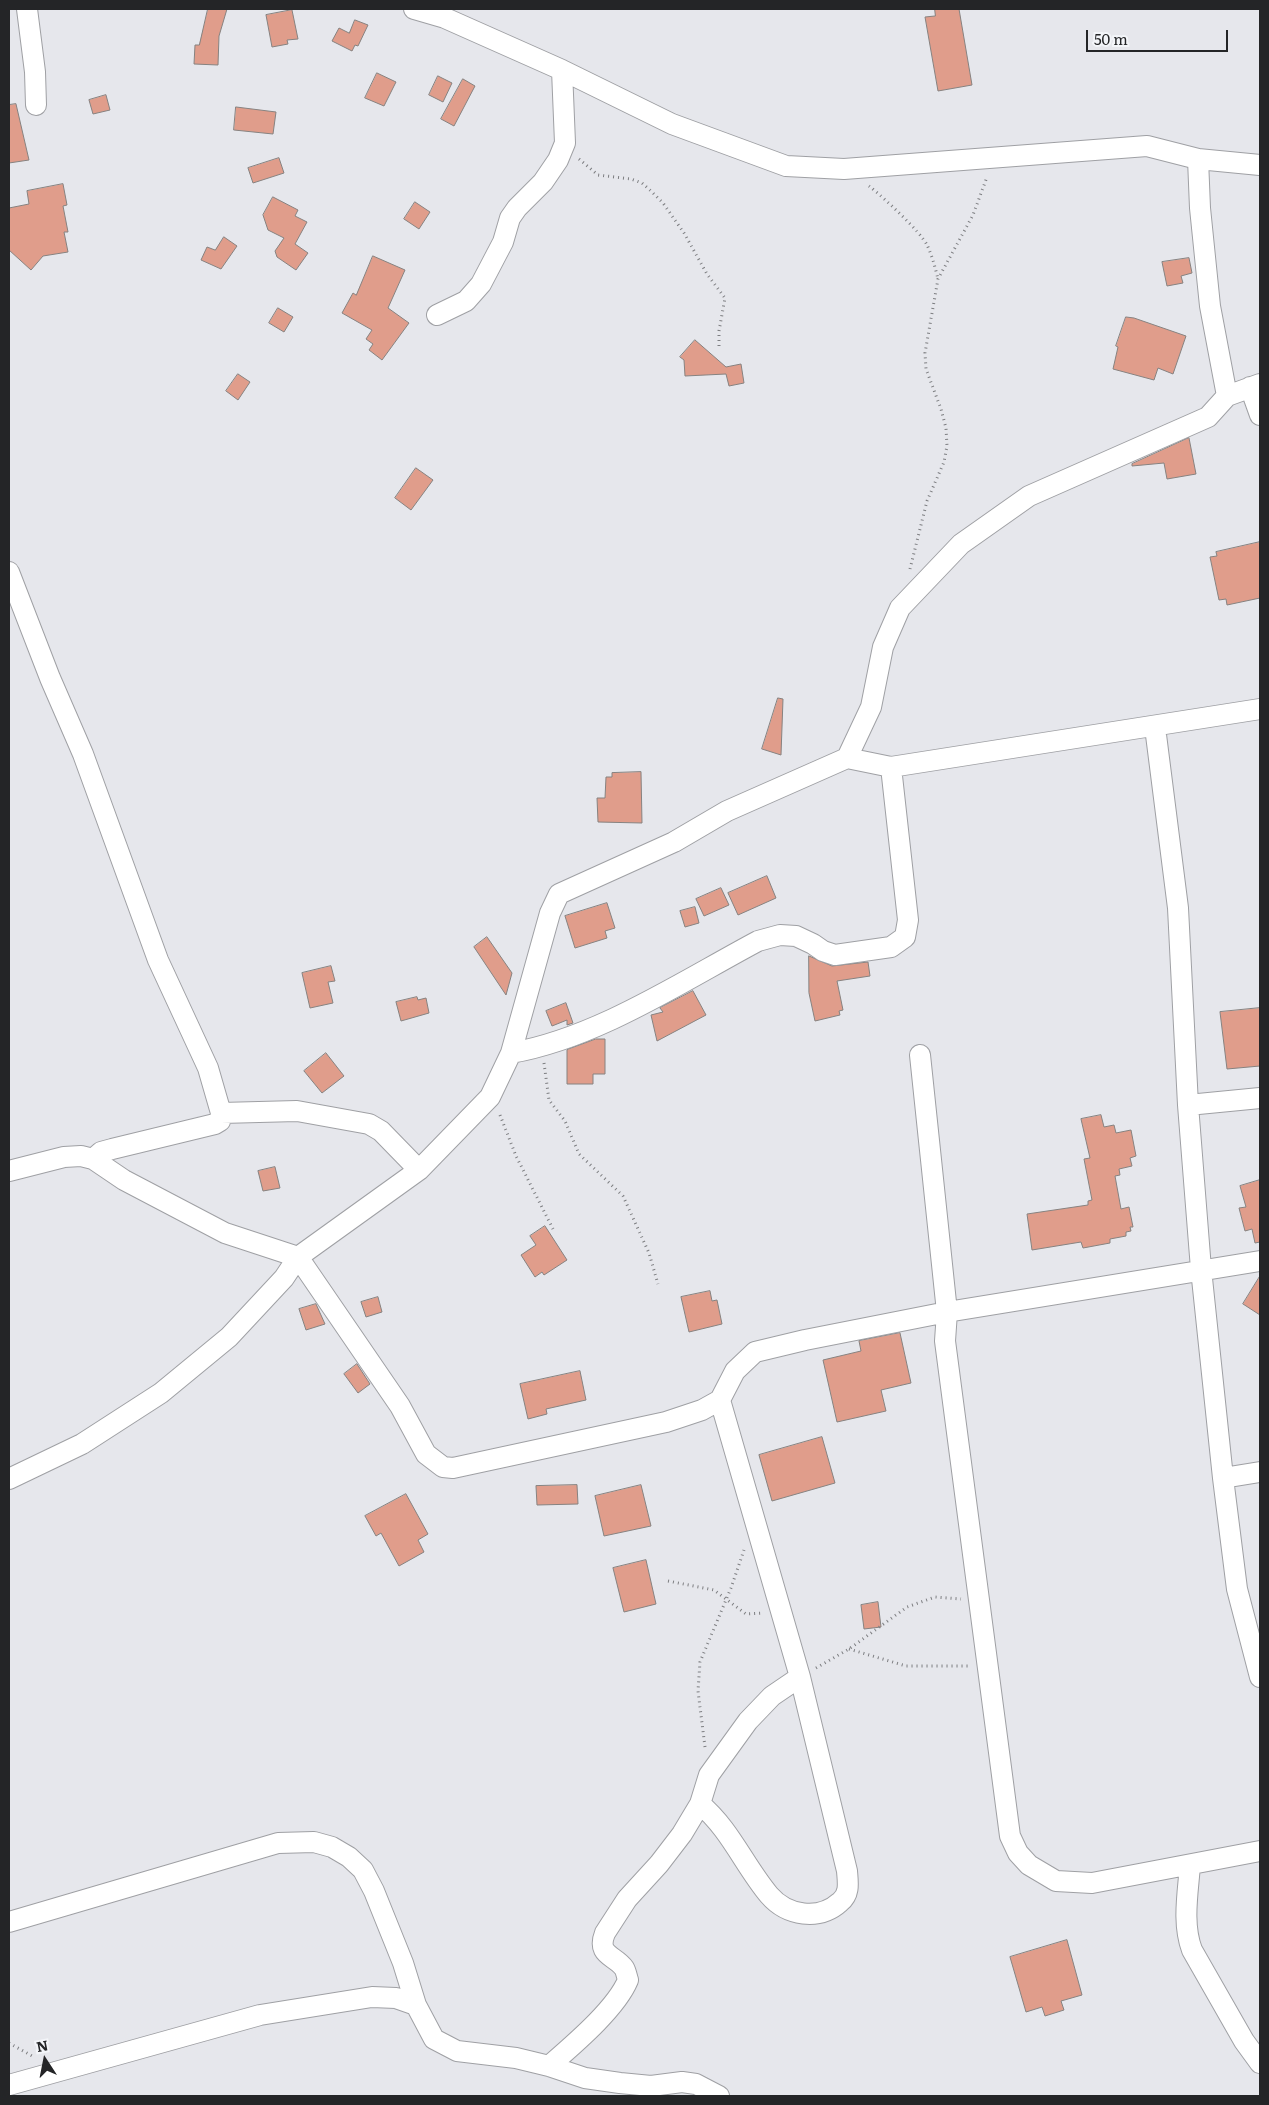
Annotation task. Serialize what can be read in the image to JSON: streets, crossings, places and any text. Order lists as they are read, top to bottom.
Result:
{
  "scale_bar": "50 m",
  "north": "top"
}
